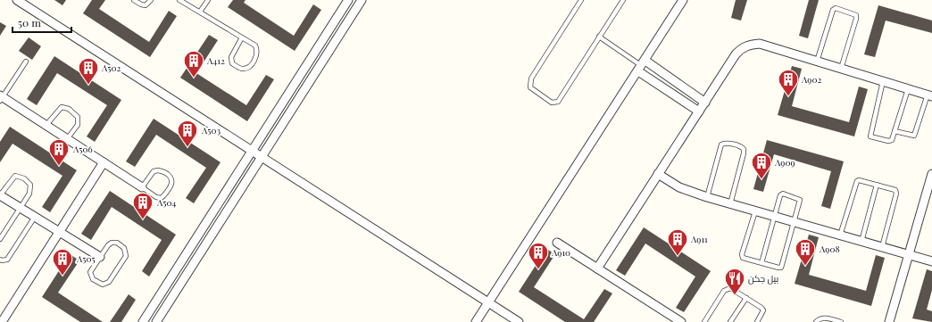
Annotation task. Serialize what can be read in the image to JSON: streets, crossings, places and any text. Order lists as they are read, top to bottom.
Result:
{
  "places": {
    "building": [
      "A412",
      "A502",
      "A902",
      "A503",
      "A506",
      "A909",
      "A504",
      "A911",
      "A908",
      "A910",
      "A505"
    ],
    "restaurant": ["بيل جكن"]
  },
  "scale_bar": "50 m"
}
